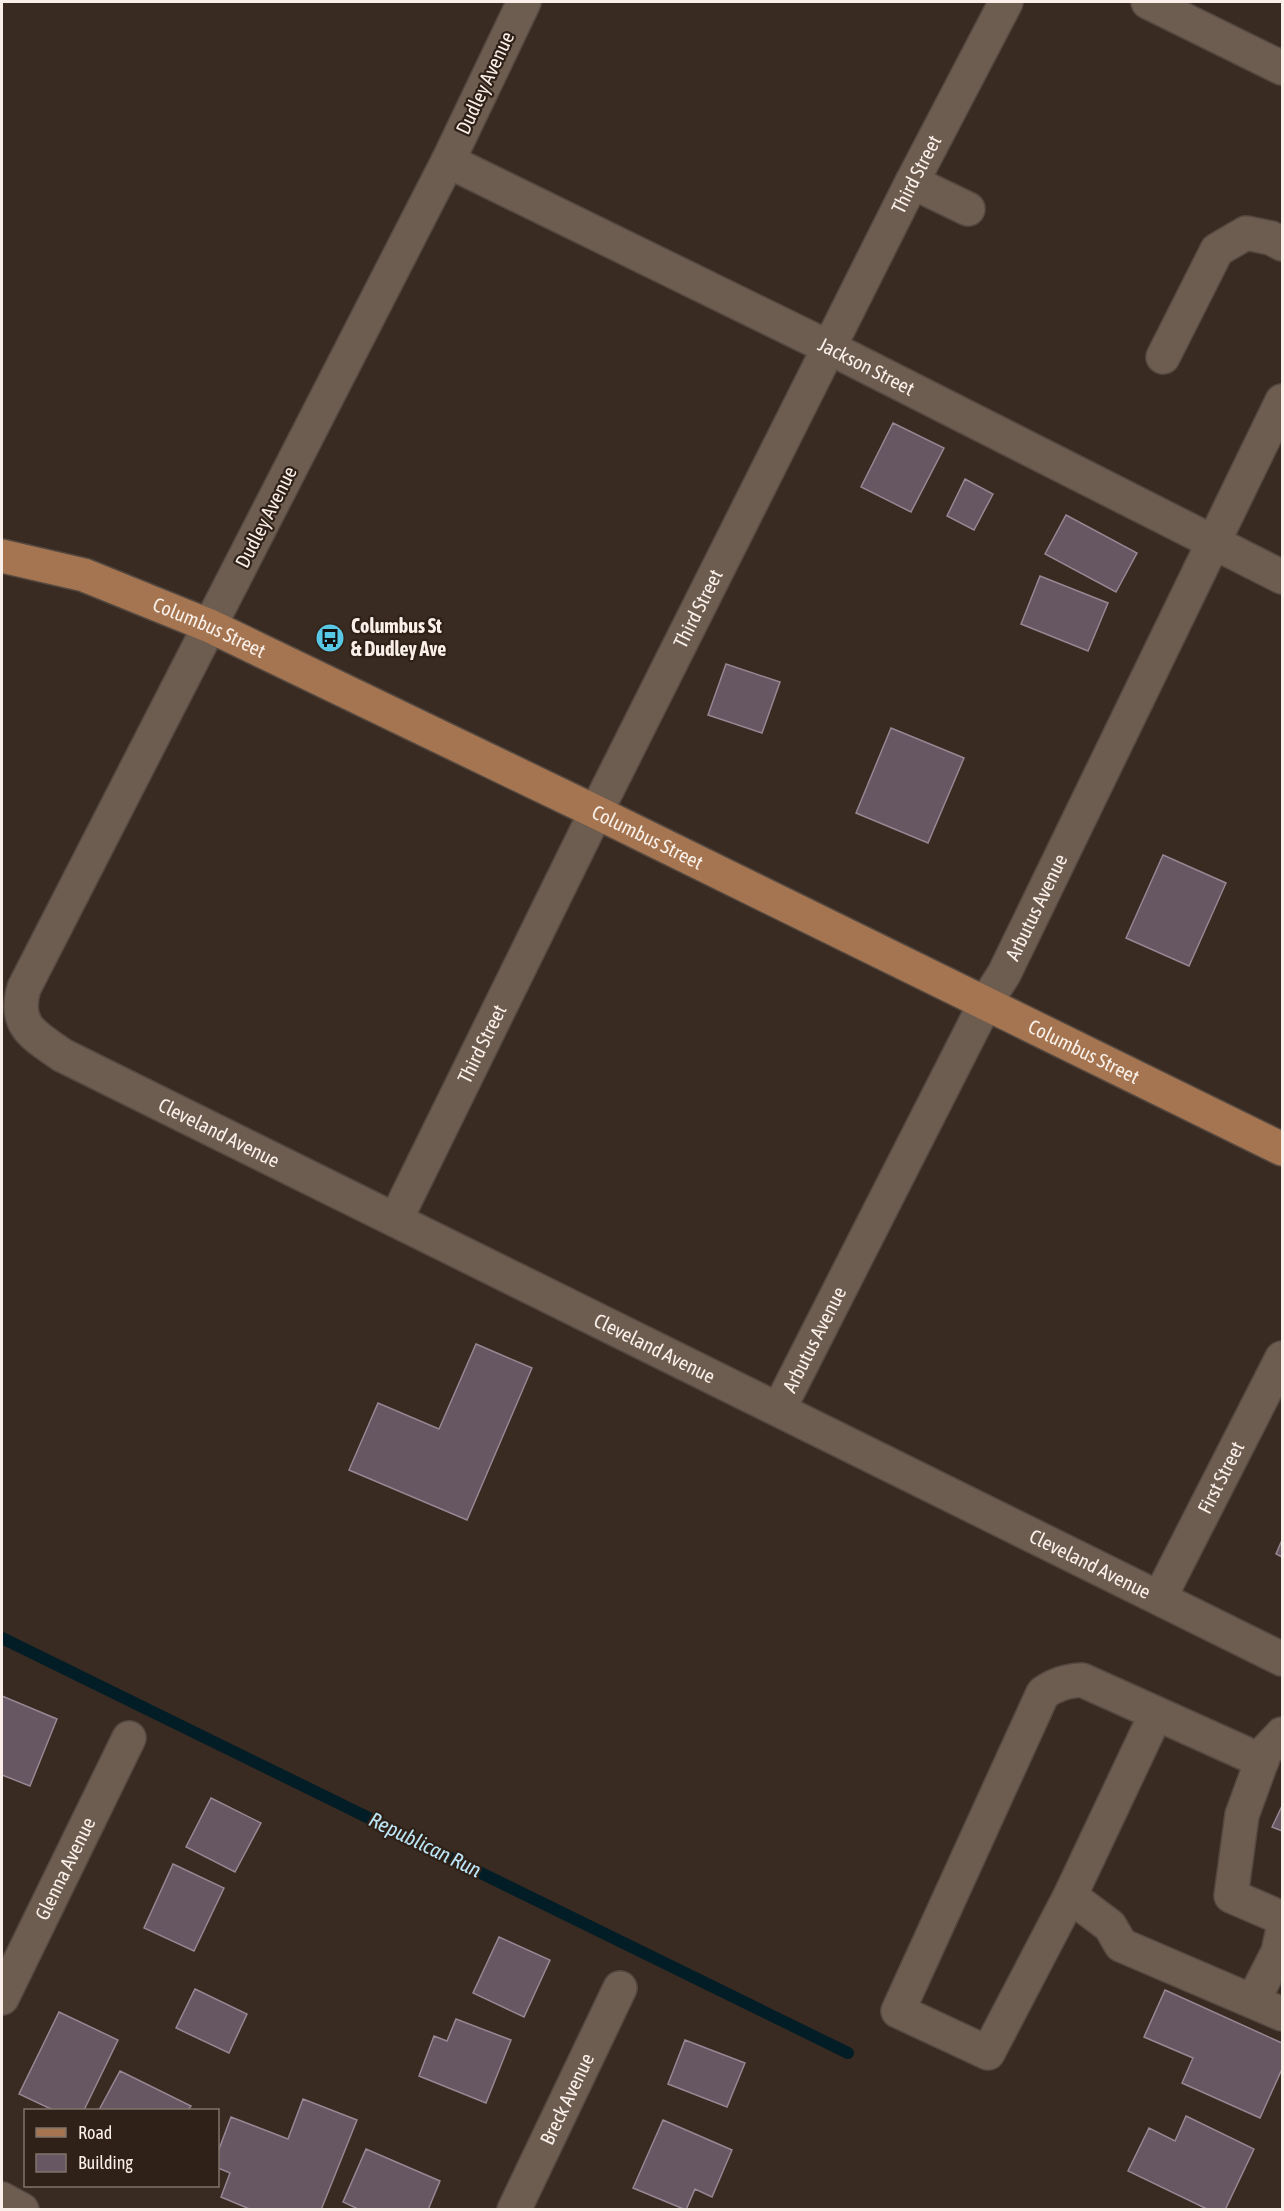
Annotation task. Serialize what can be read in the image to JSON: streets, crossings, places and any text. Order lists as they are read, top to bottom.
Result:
{
  "streets": {
    "main road": ["Columbus Street"],
    "street": [
      "Dudley Avenue",
      "Third Street",
      "Jackson Street",
      "Arbutus Avenue",
      "Cleveland Avenue",
      "First Street",
      "Glenna Avenue",
      "Breck Avenue"
    ]
  },
  "crossings": [
    ["Dudley Avenue", "Jackson Street"],
    ["Dudley Avenue", "Columbus Street"],
    ["Dudley Avenue", "Cleveland Avenue"],
    ["Third Street", "Jackson Street"],
    ["Third Street", "Columbus Street"],
    ["Third Street", "Cleveland Avenue"],
    ["Jackson Street", "Arbutus Avenue"],
    ["Columbus Street", "Arbutus Avenue"],
    ["Arbutus Avenue", "Cleveland Avenue"],
    ["Cleveland Avenue", "First Street"]
  ],
  "water": ["Republican Run"],
  "places": {
    "bus stop": ["Columbus St & Dudley Ave"]
  },
  "legend": ["Road", "Building"]
}
